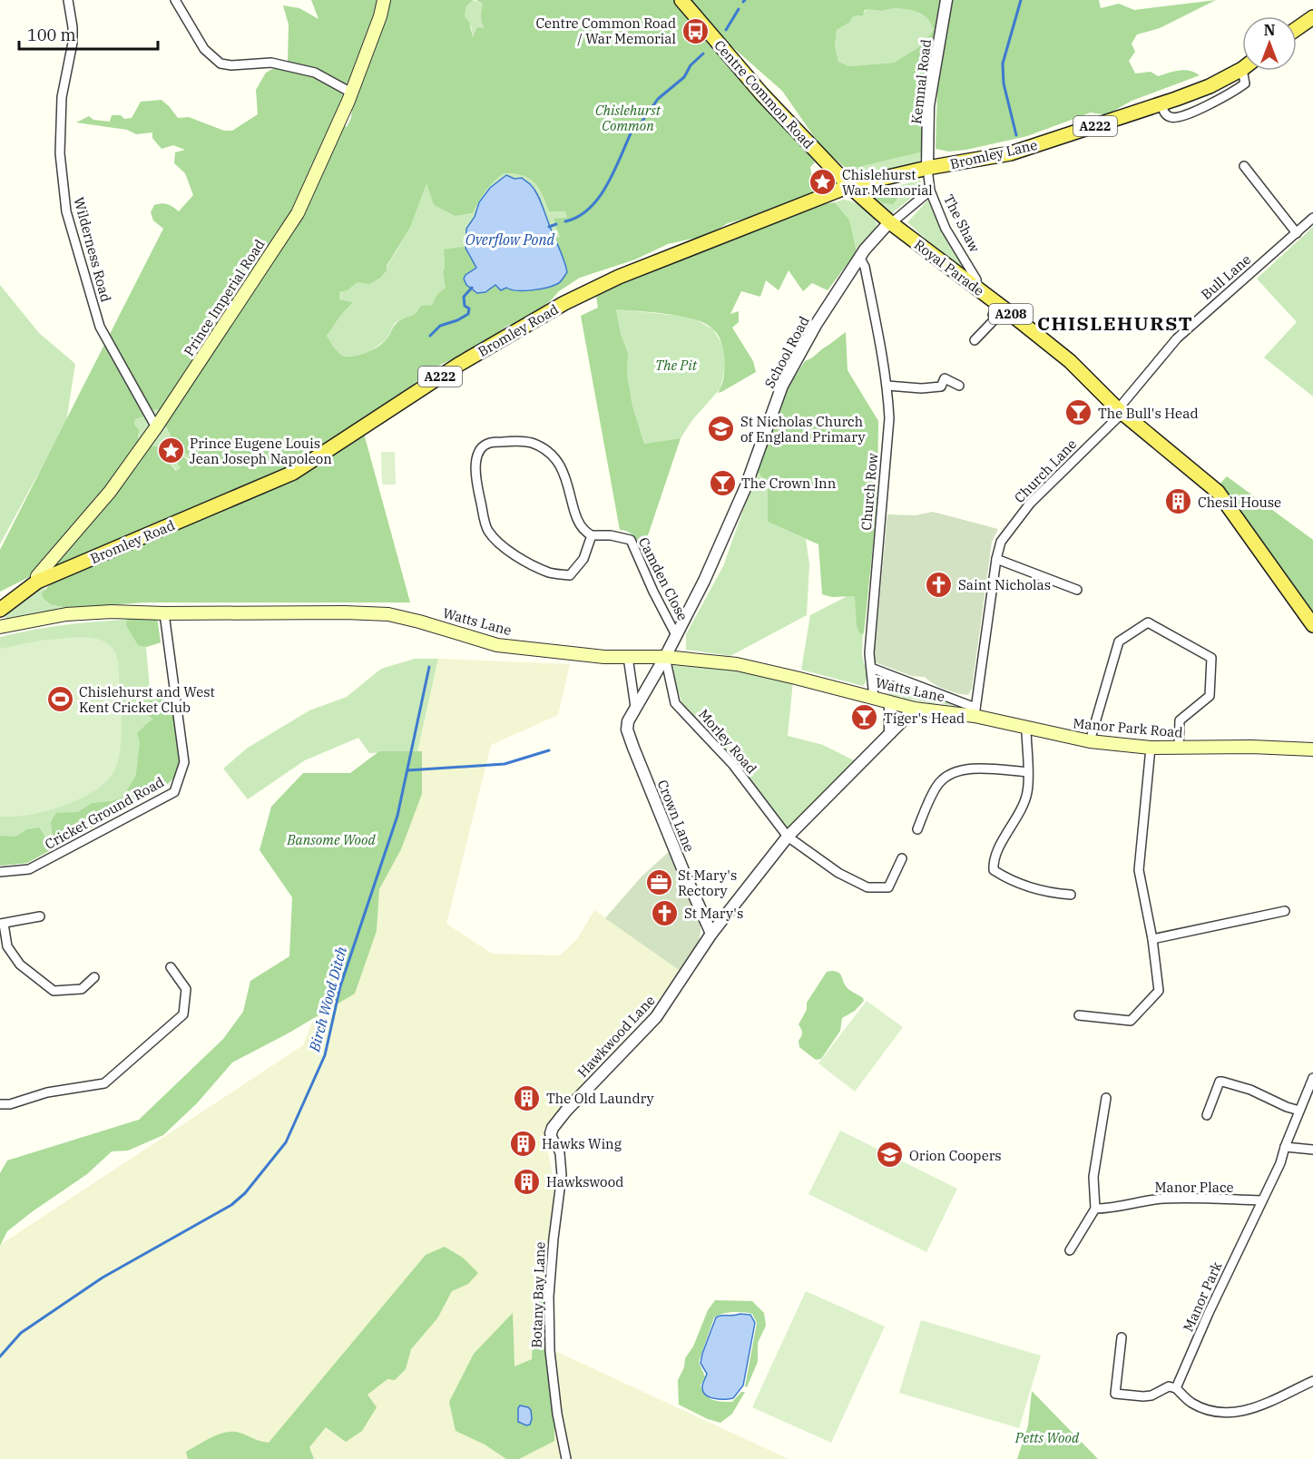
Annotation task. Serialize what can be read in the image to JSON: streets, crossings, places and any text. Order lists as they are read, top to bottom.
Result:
{
  "streets": {
    "main road": [
      "Centre Common Road",
      "A222",
      "Bromley Lane",
      "Royal Parade",
      "Prince Imperial Road",
      "A208",
      "Bromley Road",
      "Watts Lane",
      "Manor Park Road"
    ],
    "street": [
      "Kemnal Road",
      "The Shaw",
      "Wilderness Road",
      "Bull Lane",
      "School Road",
      "Church Lane",
      "Church Row",
      "Camden Close",
      "Morley Road",
      "Cricket Ground Road",
      "Crown Lane",
      "Hawkwood Lane",
      "Manor Place",
      "Botany Bay Lane",
      "Manor Park"
    ]
  },
  "crossings": [
    ["Kemnal Road", "Bromley Lane"],
    ["Kemnal Road", "The Shaw"],
    ["Centre Common Road", "Bromley Lane"],
    ["Centre Common Road", "Royal Parade"],
    ["Centre Common Road", "Bromley Road"],
    ["Bromley Lane", "The Shaw"],
    ["Bromley Lane", "Royal Parade"],
    ["Bromley Lane", "Bromley Road"],
    ["The Shaw", "Royal Parade"],
    ["Wilderness Road", "Prince Imperial Road"],
    ["Royal Parade", "Bull Lane"],
    ["Royal Parade", "A208"],
    ["Royal Parade", "Bromley Road"],
    ["Royal Parade", "School Road"],
    ["Royal Parade", "Church Lane"],
    ["Bull Lane", "A208"],
    ["Bull Lane", "Church Lane"],
    ["Prince Imperial Road", "Bromley Road"],
    ["A208", "Church Lane"],
    ["School Road", "Church Row"],
    ["School Road", "Camden Close"],
    ["School Road", "Watts Lane"],
    ["School Road", "Morley Road"],
    ["School Road", "Crown Lane"],
    ["Church Lane", "Watts Lane"],
    ["Church Lane", "Manor Park Road"],
    ["Church Row", "Watts Lane"],
    ["Church Row", "Manor Park Road"],
    ["Watts Lane", "Manor Park Road"],
    ["Watts Lane", "Morley Road"],
    ["Watts Lane", "Cricket Ground Road"],
    ["Watts Lane", "Crown Lane"],
    ["Watts Lane", "Hawkwood Lane"],
    ["Morley Road", "Crown Lane"],
    ["Morley Road", "Hawkwood Lane"],
    ["Crown Lane", "Hawkwood Lane"],
    ["Hawkwood Lane", "Botany Bay Lane"],
    ["Manor Place", "Manor Park"]
  ],
  "districts": ["CHISLEHURST"],
  "water": ["Overflow Pond", "Birch Wood Ditch"],
  "parks": [
    "Chislehurst Common",
    "The Pit",
    "Bansome Wood",
    "Petts Wood"
  ],
  "places": {
    "bus stop": ["Centre Common Road / War Memorial"],
    "place": ["Chislehurst War Memorial", "Prince Eugene Louis Jean Joseph Napoleon"],
    "bar": ["The Bull's Head", "The Crown Inn", "Tiger's Head"],
    "school or university": ["St Nicholas Church of England Primary", "Orion Coopers"],
    "building": [
      "Chesil House",
      "The Old Laundry",
      "Hawks Wing",
      "Hawkswood"
    ],
    "church": ["Saint Nicholas", "St Mary's"],
    "sports": ["Chislehurst and West Kent Cricket Club"],
    "office": ["St Mary's Rectory"]
  },
  "scale_bar": "100 m",
  "north": "top"
}
